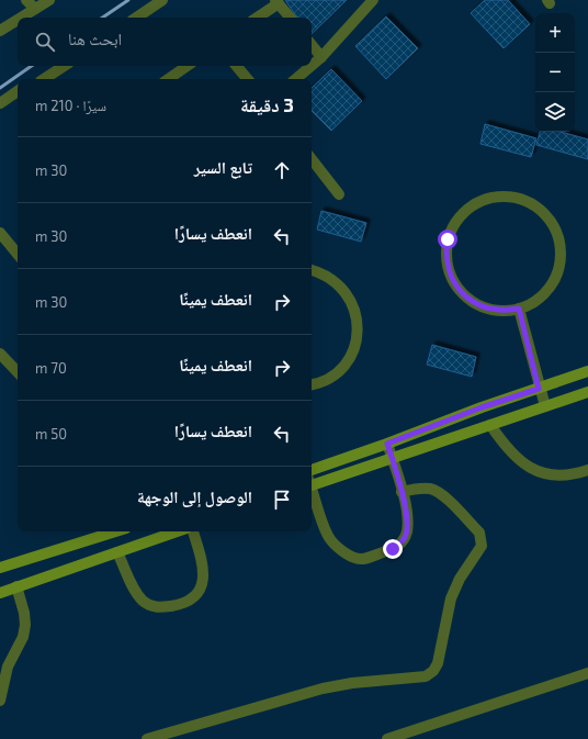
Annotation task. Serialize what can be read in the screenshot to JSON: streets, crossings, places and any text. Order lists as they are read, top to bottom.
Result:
{
  "page": {
    "map_buttons": ["+", "−"],
    "search": "ابحث هنا",
    "heading": ["3 دقيقة", "سيرًا · 210 m"],
    "list": [
      ["تابع السير", "30 m"],
      ["انعطف يسارًا", "30 m"],
      ["انعطف يمينًا", "30 m"],
      ["انعطف يمينًا", "70 m"],
      ["انعطف يسارًا", "50 m"],
      "الوصول إلى الوجهة"
    ]
  }
}
